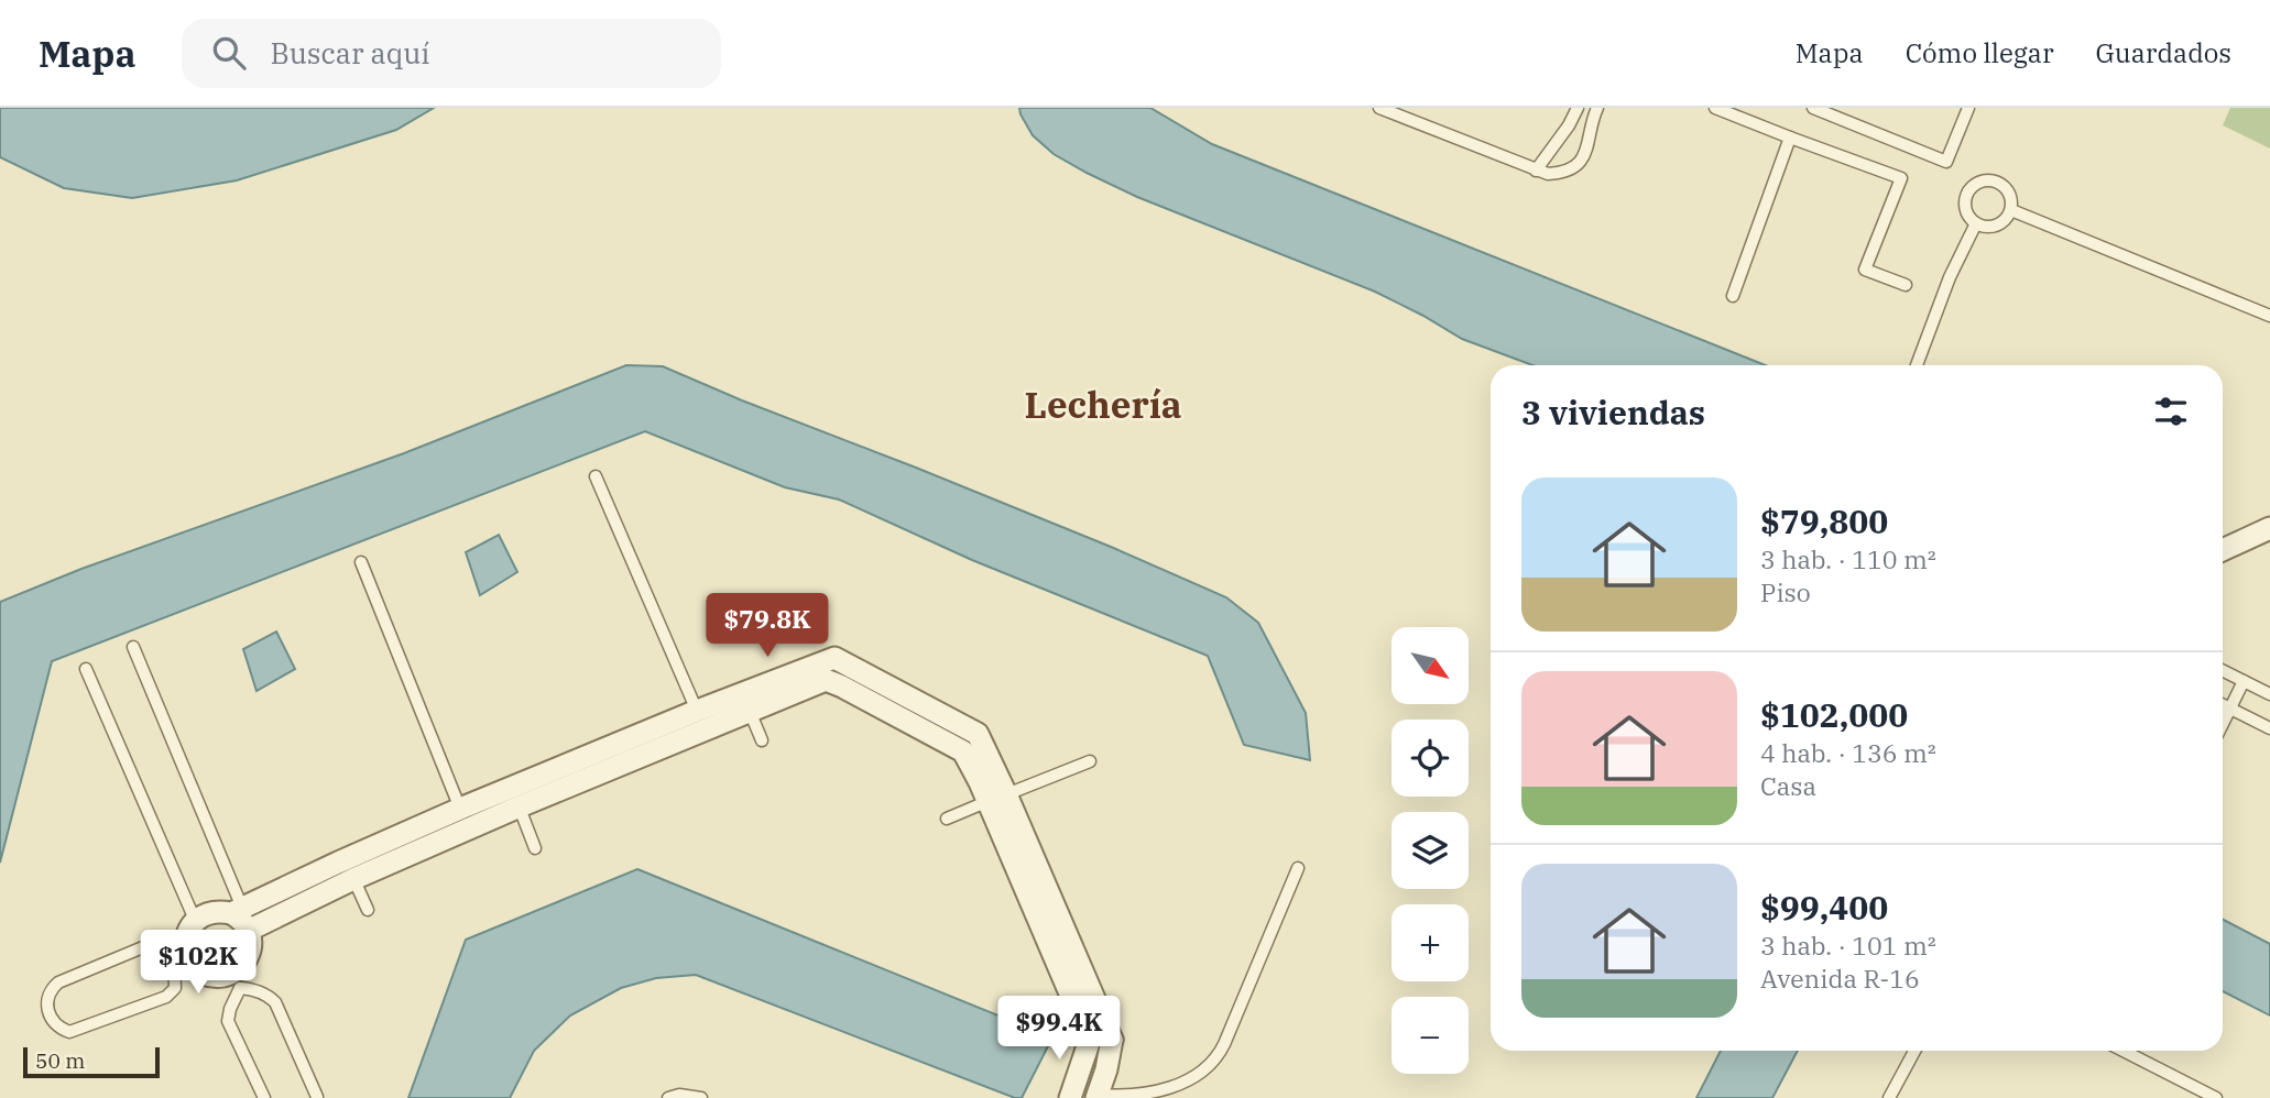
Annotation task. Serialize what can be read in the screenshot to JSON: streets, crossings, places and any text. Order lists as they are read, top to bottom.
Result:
{
  "districts": ["Lechería"],
  "scale_bar": "50 m",
  "north": "bottom right",
  "page": {
    "header": "Mapa",
    "search": "Buscar aquí",
    "nav": ["Mapa", "Cómo llegar", "Guardados"],
    "heading": "3 viviendas",
    "list": [
      {
        "name": "$79,800",
        "note": "3 hab. · 110 m² · Piso"
      },
      {
        "name": "$102,000",
        "note": "4 hab. · 136 m² · Casa"
      },
      {
        "name": "$99,400",
        "note": "3 hab. · 101 m² · Avenida R-16"
      }
    ],
    "price": ["$79.8K", "$102K", "$99.4K"],
    "map_buttons": ["+", "−"],
    "scale": "50 m"
  }
}
